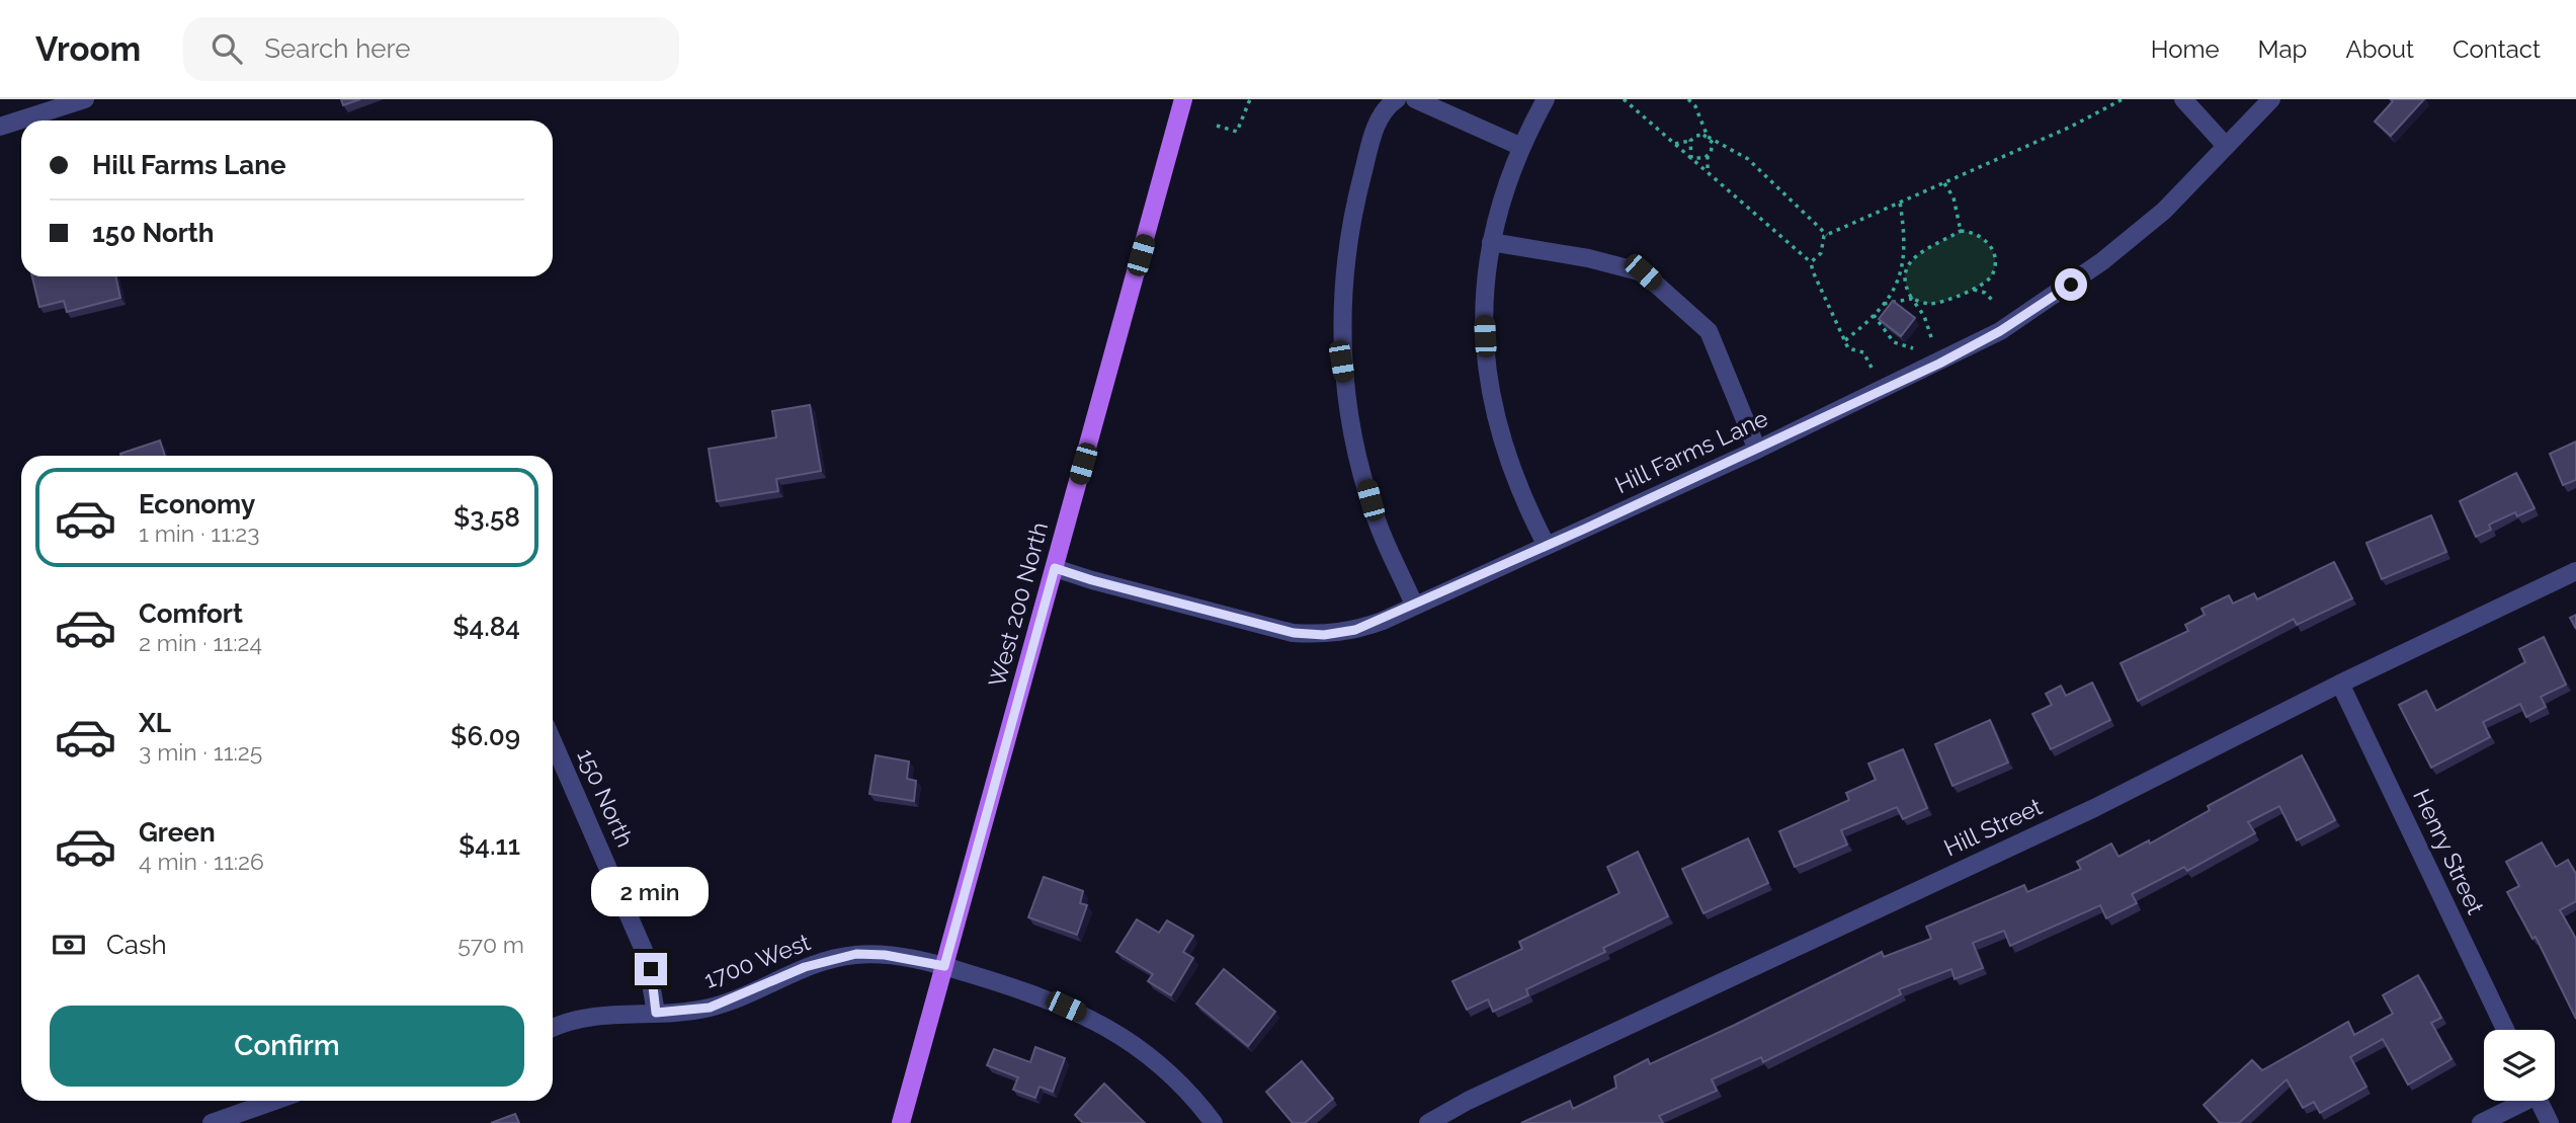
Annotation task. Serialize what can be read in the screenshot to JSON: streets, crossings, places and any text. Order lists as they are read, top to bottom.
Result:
{
  "streets": {
    "main road": ["West 200 North"],
    "street": [
      "Hill Farms Lane",
      "150 North",
      "Hill Street",
      "Henry Street",
      "1700 West"
    ]
  },
  "crossings": [
    ["Hill Farms Lane", "West 200 North"],
    ["West 200 North", "1700 West"],
    ["150 North", "1700 West"],
    ["Hill Street", "Henry Street"]
  ],
  "page": {
    "header": "Vroom",
    "search": "Search here",
    "nav": [
      "Home",
      "Map",
      "About",
      "Contact"
    ],
    "banner": ["Hill Farms Lane", "150 North"],
    "list": [
      {
        "name": "Economy",
        "note": "1 min · 11:23",
        "value": "$3.58"
      },
      {
        "name": "Comfort",
        "note": "2 min · 11:24",
        "value": "$4.84"
      },
      {
        "name": "XL",
        "note": "3 min · 11:25",
        "value": "$6.09"
      },
      {
        "name": "Green",
        "note": "4 min · 11:26",
        "value": "$4.11"
      }
    ],
    "bubble": "2 min",
    "pay": ["Cash", "570 m"],
    "buttons": "Confirm"
  }
}
